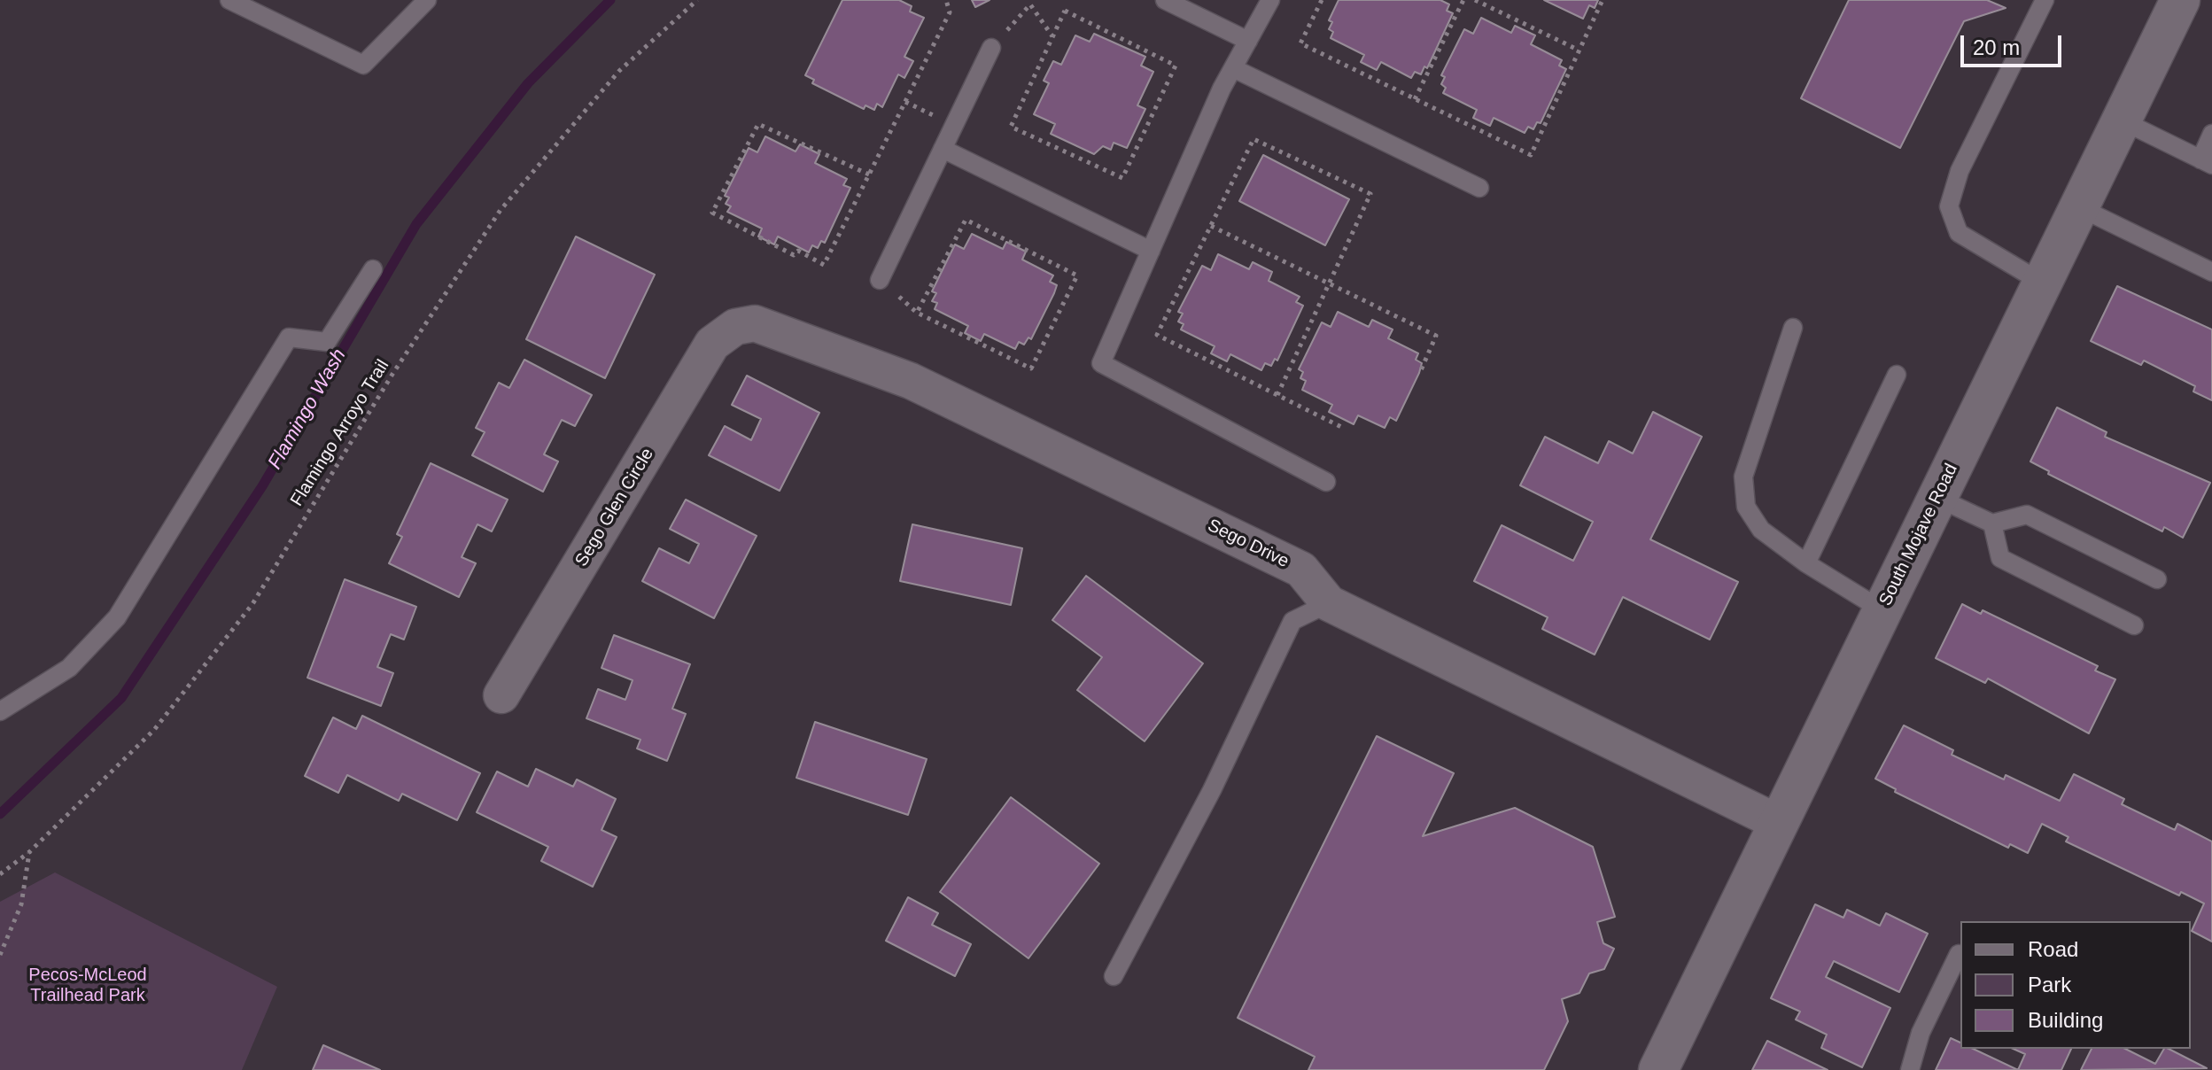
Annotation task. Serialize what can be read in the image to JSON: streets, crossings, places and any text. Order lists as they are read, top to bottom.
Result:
{
  "streets": {
    "street": ["Sego Glen Circle", "South Mojave Road", "Sego Drive"],
    "path": ["Flamingo Arroyo Trail"]
  },
  "crossings": [
    ["Sego Glen Circle", "Sego Drive"],
    ["South Mojave Road", "Sego Drive"]
  ],
  "water": ["Flamingo Wash"],
  "parks": ["Pecos-McLeod Trailhead Park"],
  "legend": ["Road", "Park", "Building"],
  "scale_bar": "20 m"
}
